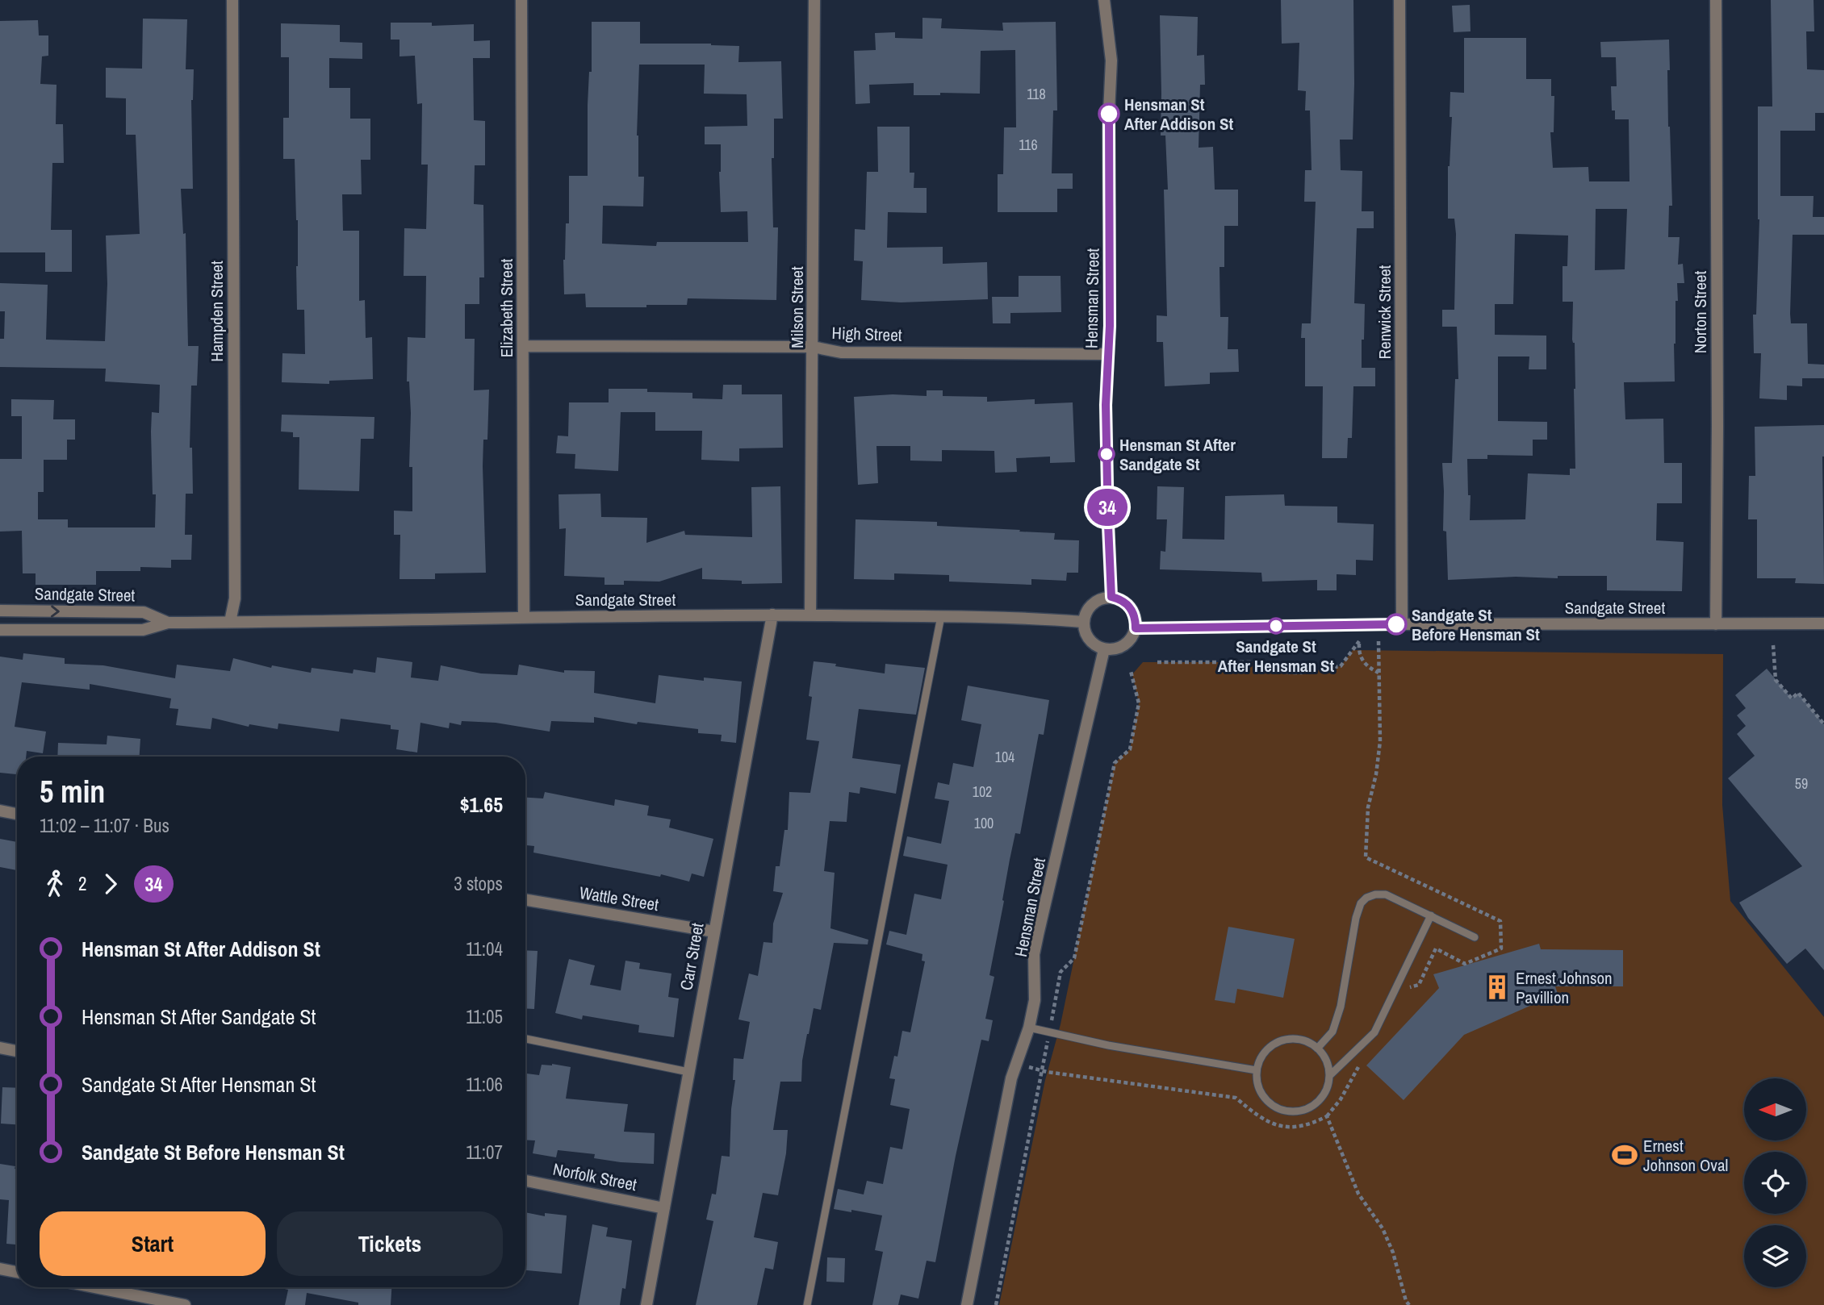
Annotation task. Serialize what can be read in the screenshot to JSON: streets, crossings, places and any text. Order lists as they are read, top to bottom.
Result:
{
  "streets": {
    "street": [
      "Hensman Street",
      "Milson Street",
      "Elizabeth Street",
      "Hampden Street",
      "Renwick Street",
      "Norton Street",
      "High Street",
      "Sandgate Street",
      "Wattle Street",
      "Carr Street",
      "Norfolk Street"
    ]
  },
  "crossings": [
    ["Hensman Street", "High Street"],
    ["Hensman Street", "Sandgate Street"],
    ["Milson Street", "High Street"],
    ["Milson Street", "Sandgate Street"],
    ["Elizabeth Street", "High Street"],
    ["Elizabeth Street", "Sandgate Street"],
    ["Hampden Street", "Sandgate Street"],
    ["Renwick Street", "Sandgate Street"],
    ["Norton Street", "Sandgate Street"],
    ["Sandgate Street", "Carr Street"],
    ["Wattle Street", "Carr Street"],
    ["Carr Street", "Norfolk Street"]
  ],
  "places": {
    "other": [
      "Hensman St After Addison St",
      "Hensman St After Sandgate St",
      "Sandgate St Before Hensman St",
      "Sandgate St After Hensman St"
    ],
    "building": ["Ernest Johnson Pavillion"],
    "sports": ["Ernest Johnson Oval"]
  },
  "lines": ["bus line 34"],
  "house_numbers": [
    "118",
    "116",
    "104",
    "59",
    "102",
    "100"
  ],
  "north": "left",
  "page": {
    "on_map": "34",
    "heading": ["5 min", "11:02 – 11:07 · Bus", "$1.65"],
    "legs": ["2", "34", "3 stops"],
    "list": [
      {
        "name": "Hensman St After Addison St",
        "value": "11:04"
      },
      {
        "name": "Hensman St After Sandgate St",
        "value": "11:05"
      },
      {
        "name": "Sandgate St After Hensman St",
        "value": "11:06"
      },
      {
        "name": "Sandgate St Before Hensman St",
        "value": "11:07"
      }
    ],
    "buttons": ["Start", "Tickets"]
  }
}
